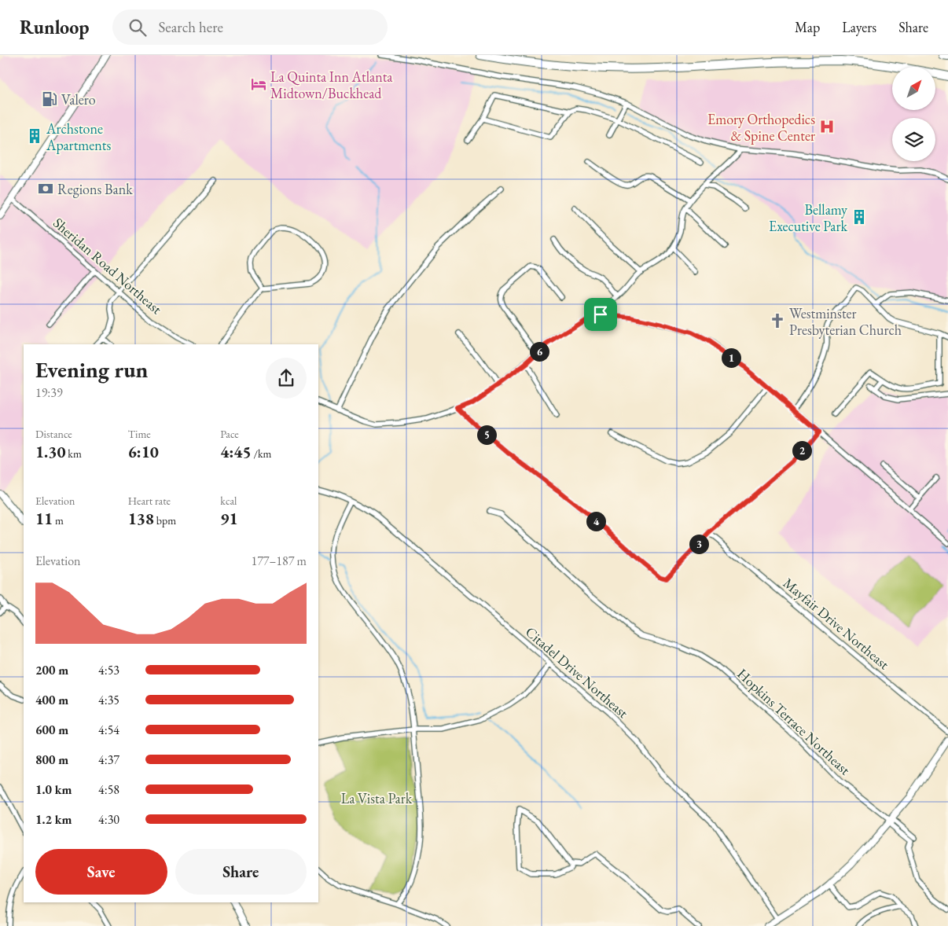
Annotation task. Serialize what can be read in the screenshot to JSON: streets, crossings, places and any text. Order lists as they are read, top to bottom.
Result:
{
  "streets": {
    "street": [
      "Sheridan Road Northeast",
      "Mayfair Drive Northeast",
      "Citadel Drive Northeast",
      "Hopkins Terrace Northeast"
    ]
  },
  "parks": ["La Vista Park"],
  "places": {
    "hotel": ["La Quinta Inn Atlanta Midtown/Buckhead"],
    "fuel station": ["Valero"],
    "hospital": ["Emory Orthopedics & Spine Center"],
    "building": ["Archstone Apartments", "Bellamy Executive Park"],
    "bank": ["Regions Bank"],
    "church": ["Westminster Presbyterian Church"]
  },
  "north": "top right",
  "page": {
    "header": "Runloop",
    "search": "Search here",
    "nav": ["Map", "Layers", "Share"],
    "pins": [
      "6",
      "1",
      "5",
      "2",
      "4",
      "3"
    ],
    "heading": ["Evening run", "19:39"],
    "stats": [
      ["Distance", "1.30 km"],
      ["Time", "6:10"],
      ["Pace", "4:45 /km"],
      ["Elevation", "11 m"],
      ["Heart rate", "138 bpm"],
      ["kcal", "91"]
    ],
    "chart": ["Elevation", "177–187 m"],
    "list": [
      {
        "name": "200 m",
        "note": "4:53"
      },
      {
        "name": "400 m",
        "note": "4:35"
      },
      {
        "name": "600 m",
        "note": "4:54"
      },
      {
        "name": "800 m",
        "note": "4:37"
      },
      {
        "name": "1.0 km",
        "note": "4:58"
      },
      {
        "name": "1.2 km",
        "note": "4:30"
      }
    ],
    "buttons": ["Save", "Share"]
  }
}
